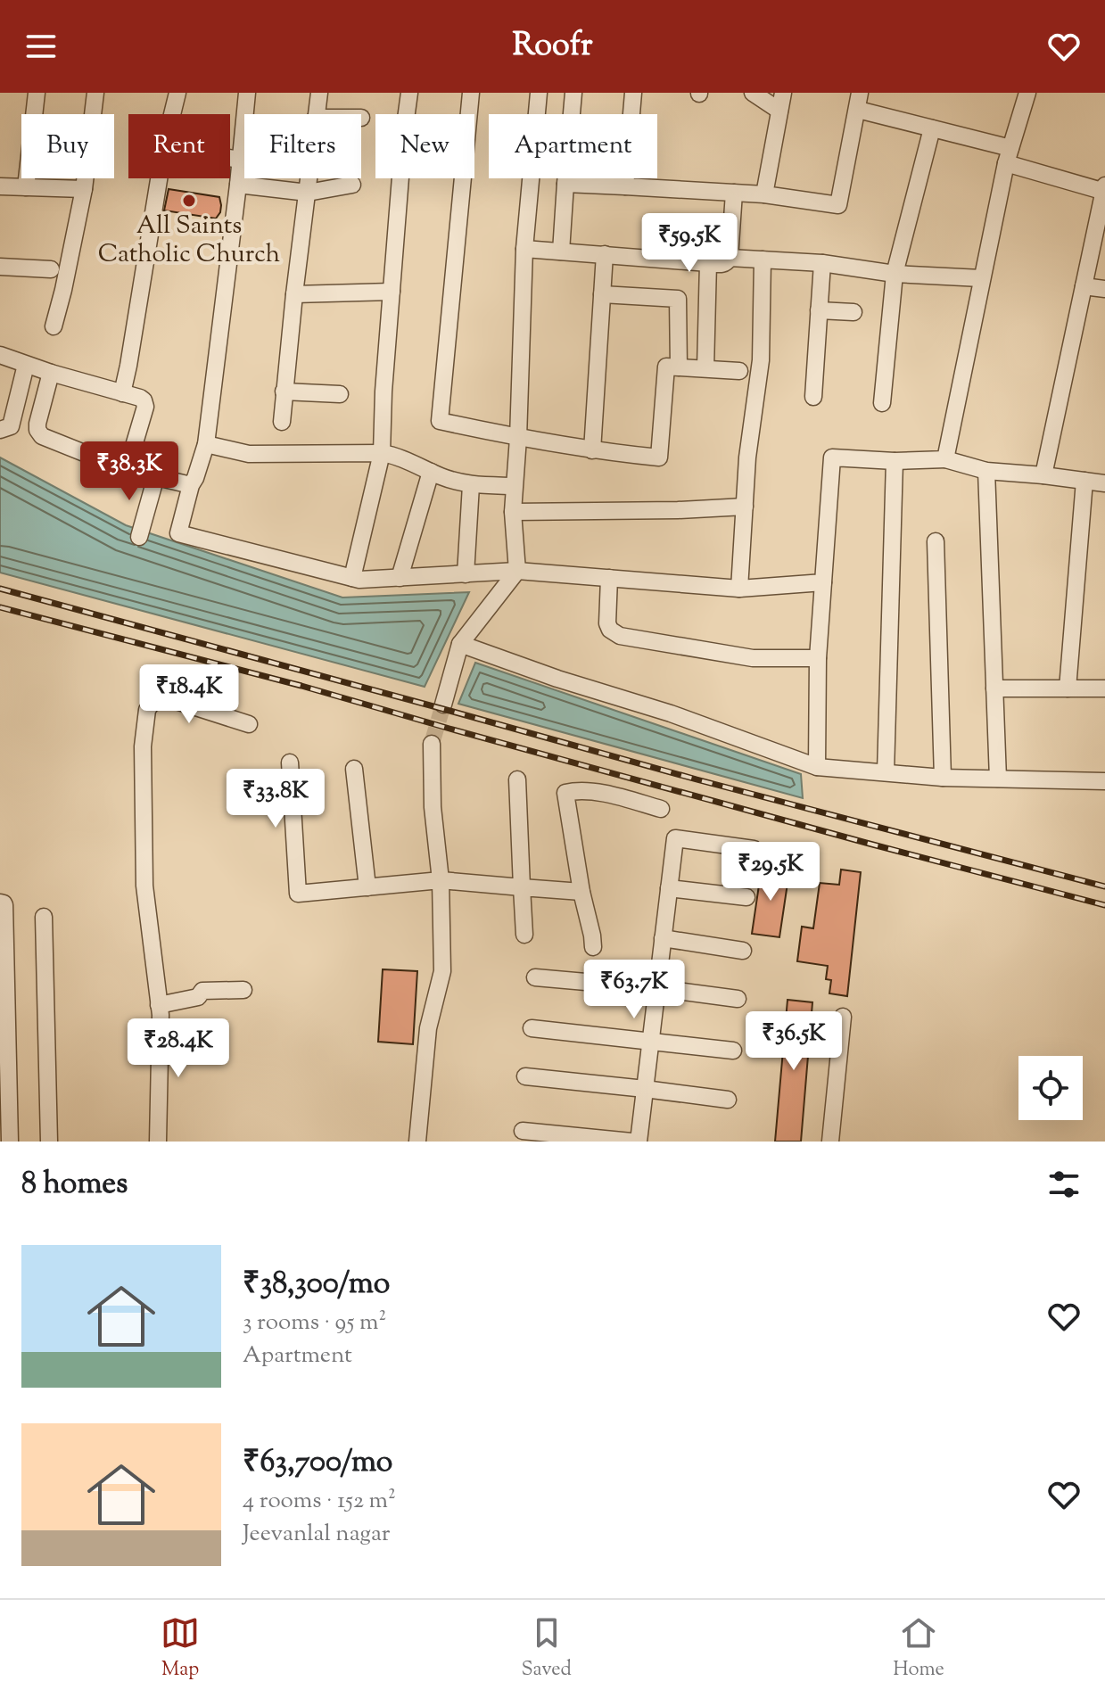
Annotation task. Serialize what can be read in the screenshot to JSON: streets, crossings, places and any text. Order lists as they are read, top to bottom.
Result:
{
  "places": ["All Saints Catholic Church"],
  "page": {
    "header": "Roofr",
    "chip": [
      "Buy",
      "Rent",
      "Filters",
      "New",
      "Apartment"
    ],
    "price": [
      "₹59.5K",
      "₹38.3K",
      "₹18.4K",
      "₹33.8K",
      "₹29.5K",
      "₹63.7K",
      "₹36.5K",
      "₹28.4K"
    ],
    "heading": "8 homes",
    "list": [
      {
        "name": "₹38,300/mo",
        "note": "3 rooms · 95 m² · Apartment"
      },
      {
        "name": "₹63,700/mo",
        "note": "4 rooms · 152 m² · Jeevanlal nagar"
      }
    ],
    "tabs": ["Map", "Saved", "Home"]
  }
}
